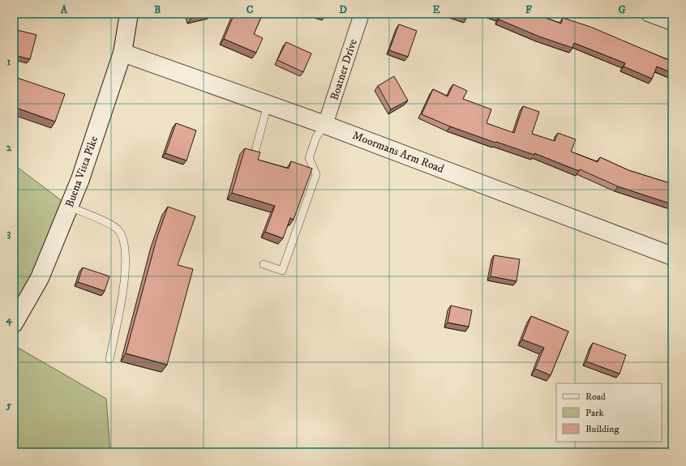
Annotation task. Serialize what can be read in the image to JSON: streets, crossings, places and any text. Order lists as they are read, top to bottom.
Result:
{
  "streets": {
    "street": ["Boatner Drive", "Moormans Arm Road", "Buena Vista Pike"]
  },
  "crossings": [
    ["Boatner Drive", "Moormans Arm Road"],
    ["Moormans Arm Road", "Buena Vista Pike"]
  ],
  "legend": ["Road", "Park", "Building"],
  "grid": {
    "columns": [
      "A",
      "B",
      "C",
      "D",
      "E",
      "F",
      "G"
    ],
    "rows": [
      "1",
      "2",
      "3",
      "4",
      "5"
    ]
  }
}
